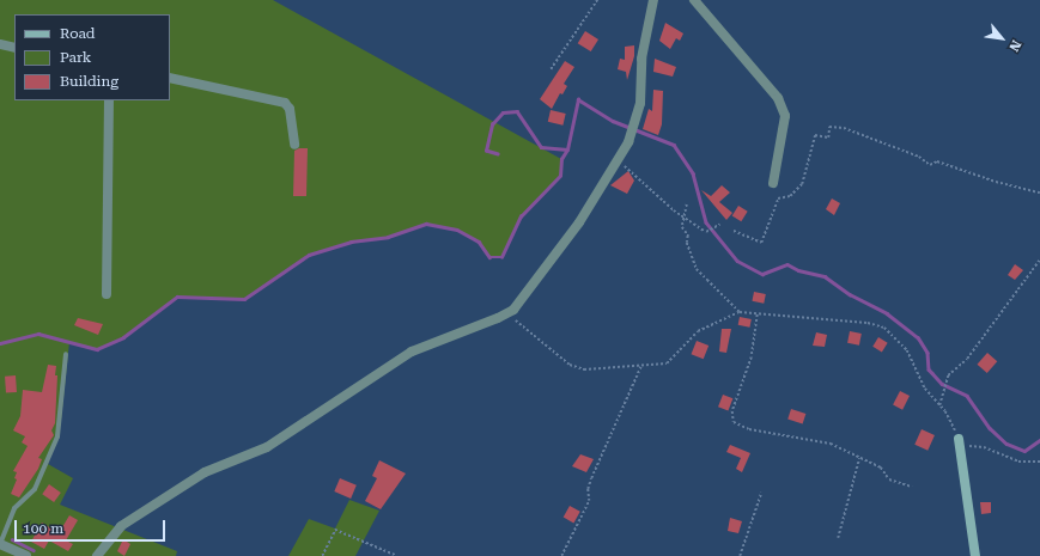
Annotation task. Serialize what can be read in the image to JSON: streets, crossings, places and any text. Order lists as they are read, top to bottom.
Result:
{
  "legend": ["Road", "Park", "Building"],
  "scale_bar": "100 m",
  "north": "bottom right"
}
